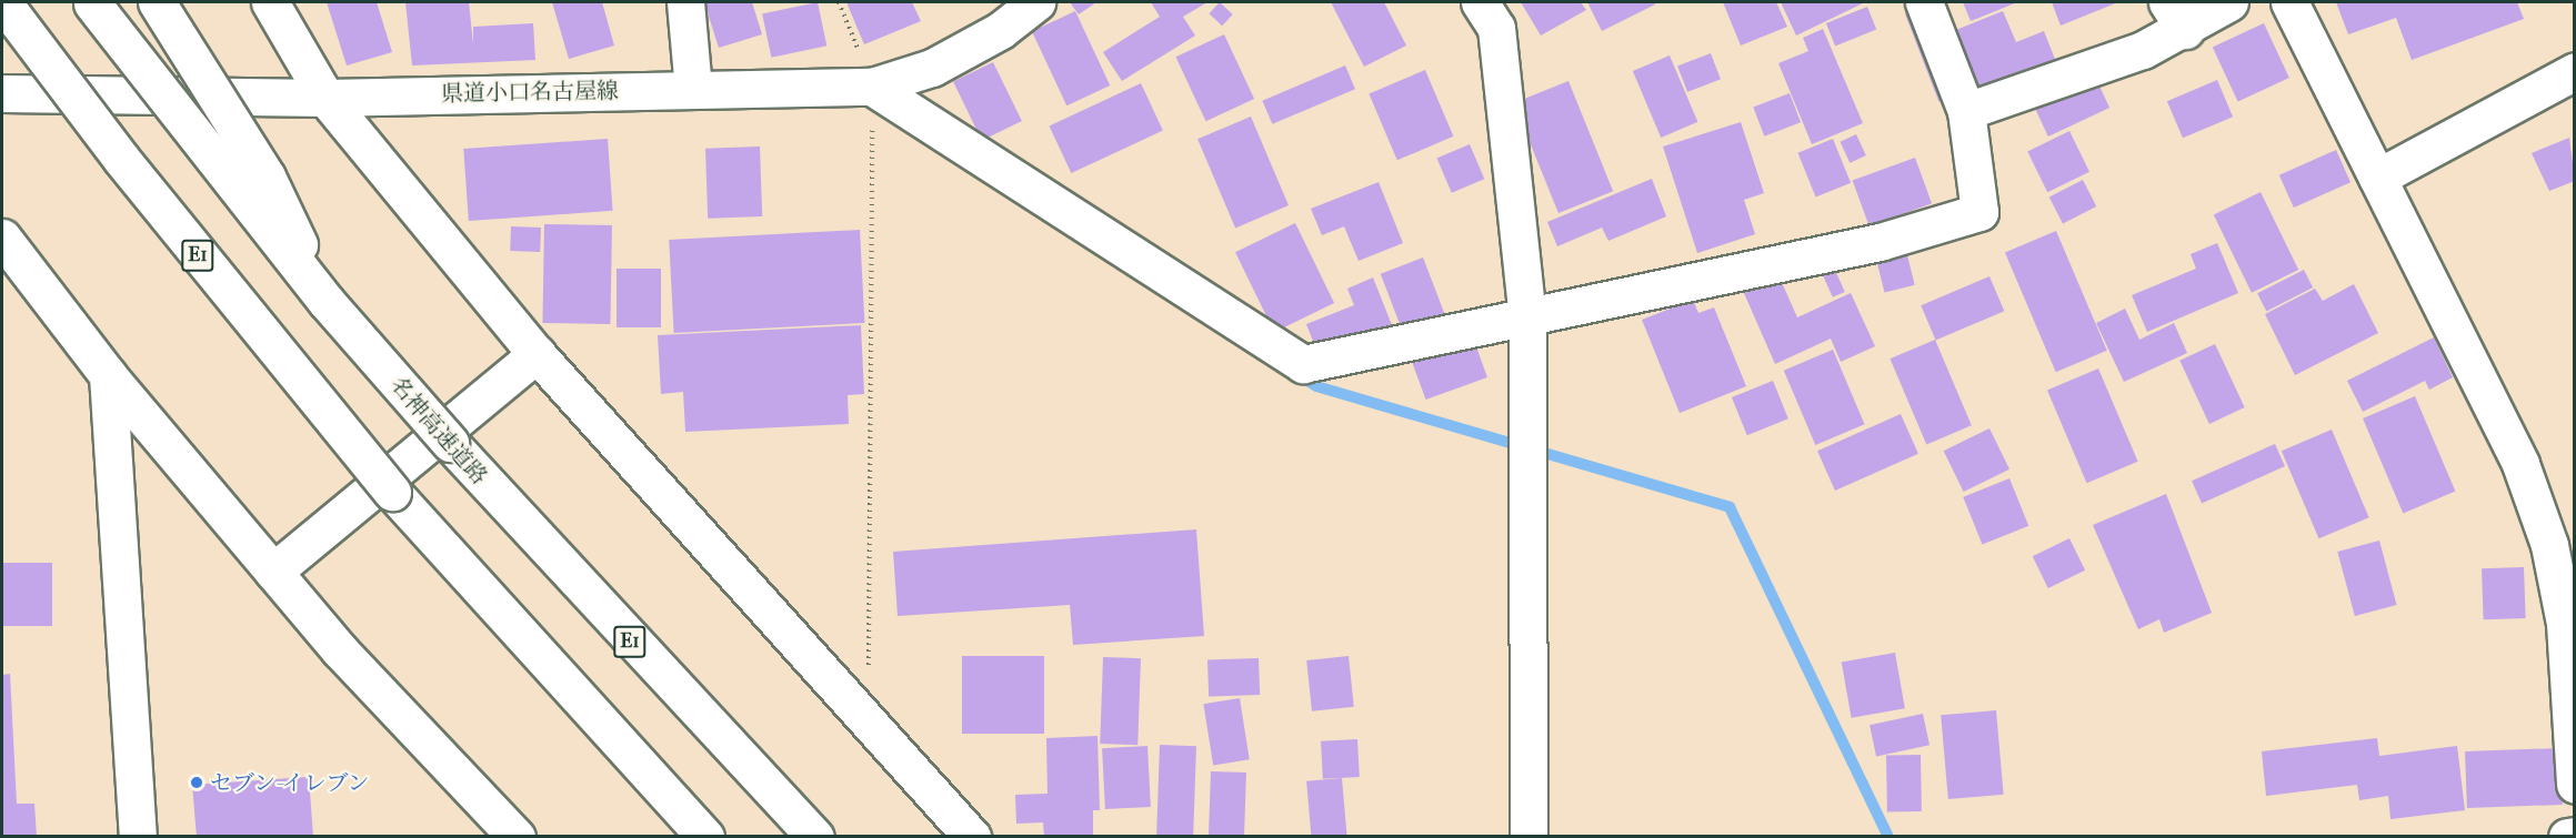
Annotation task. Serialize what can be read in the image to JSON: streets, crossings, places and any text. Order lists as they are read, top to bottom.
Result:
{
  "streets": {
    "main road": ["県道小口名古屋線", "E1", "名神高速道路"]
  },
  "places": ["セブン-イレブン"]
}
